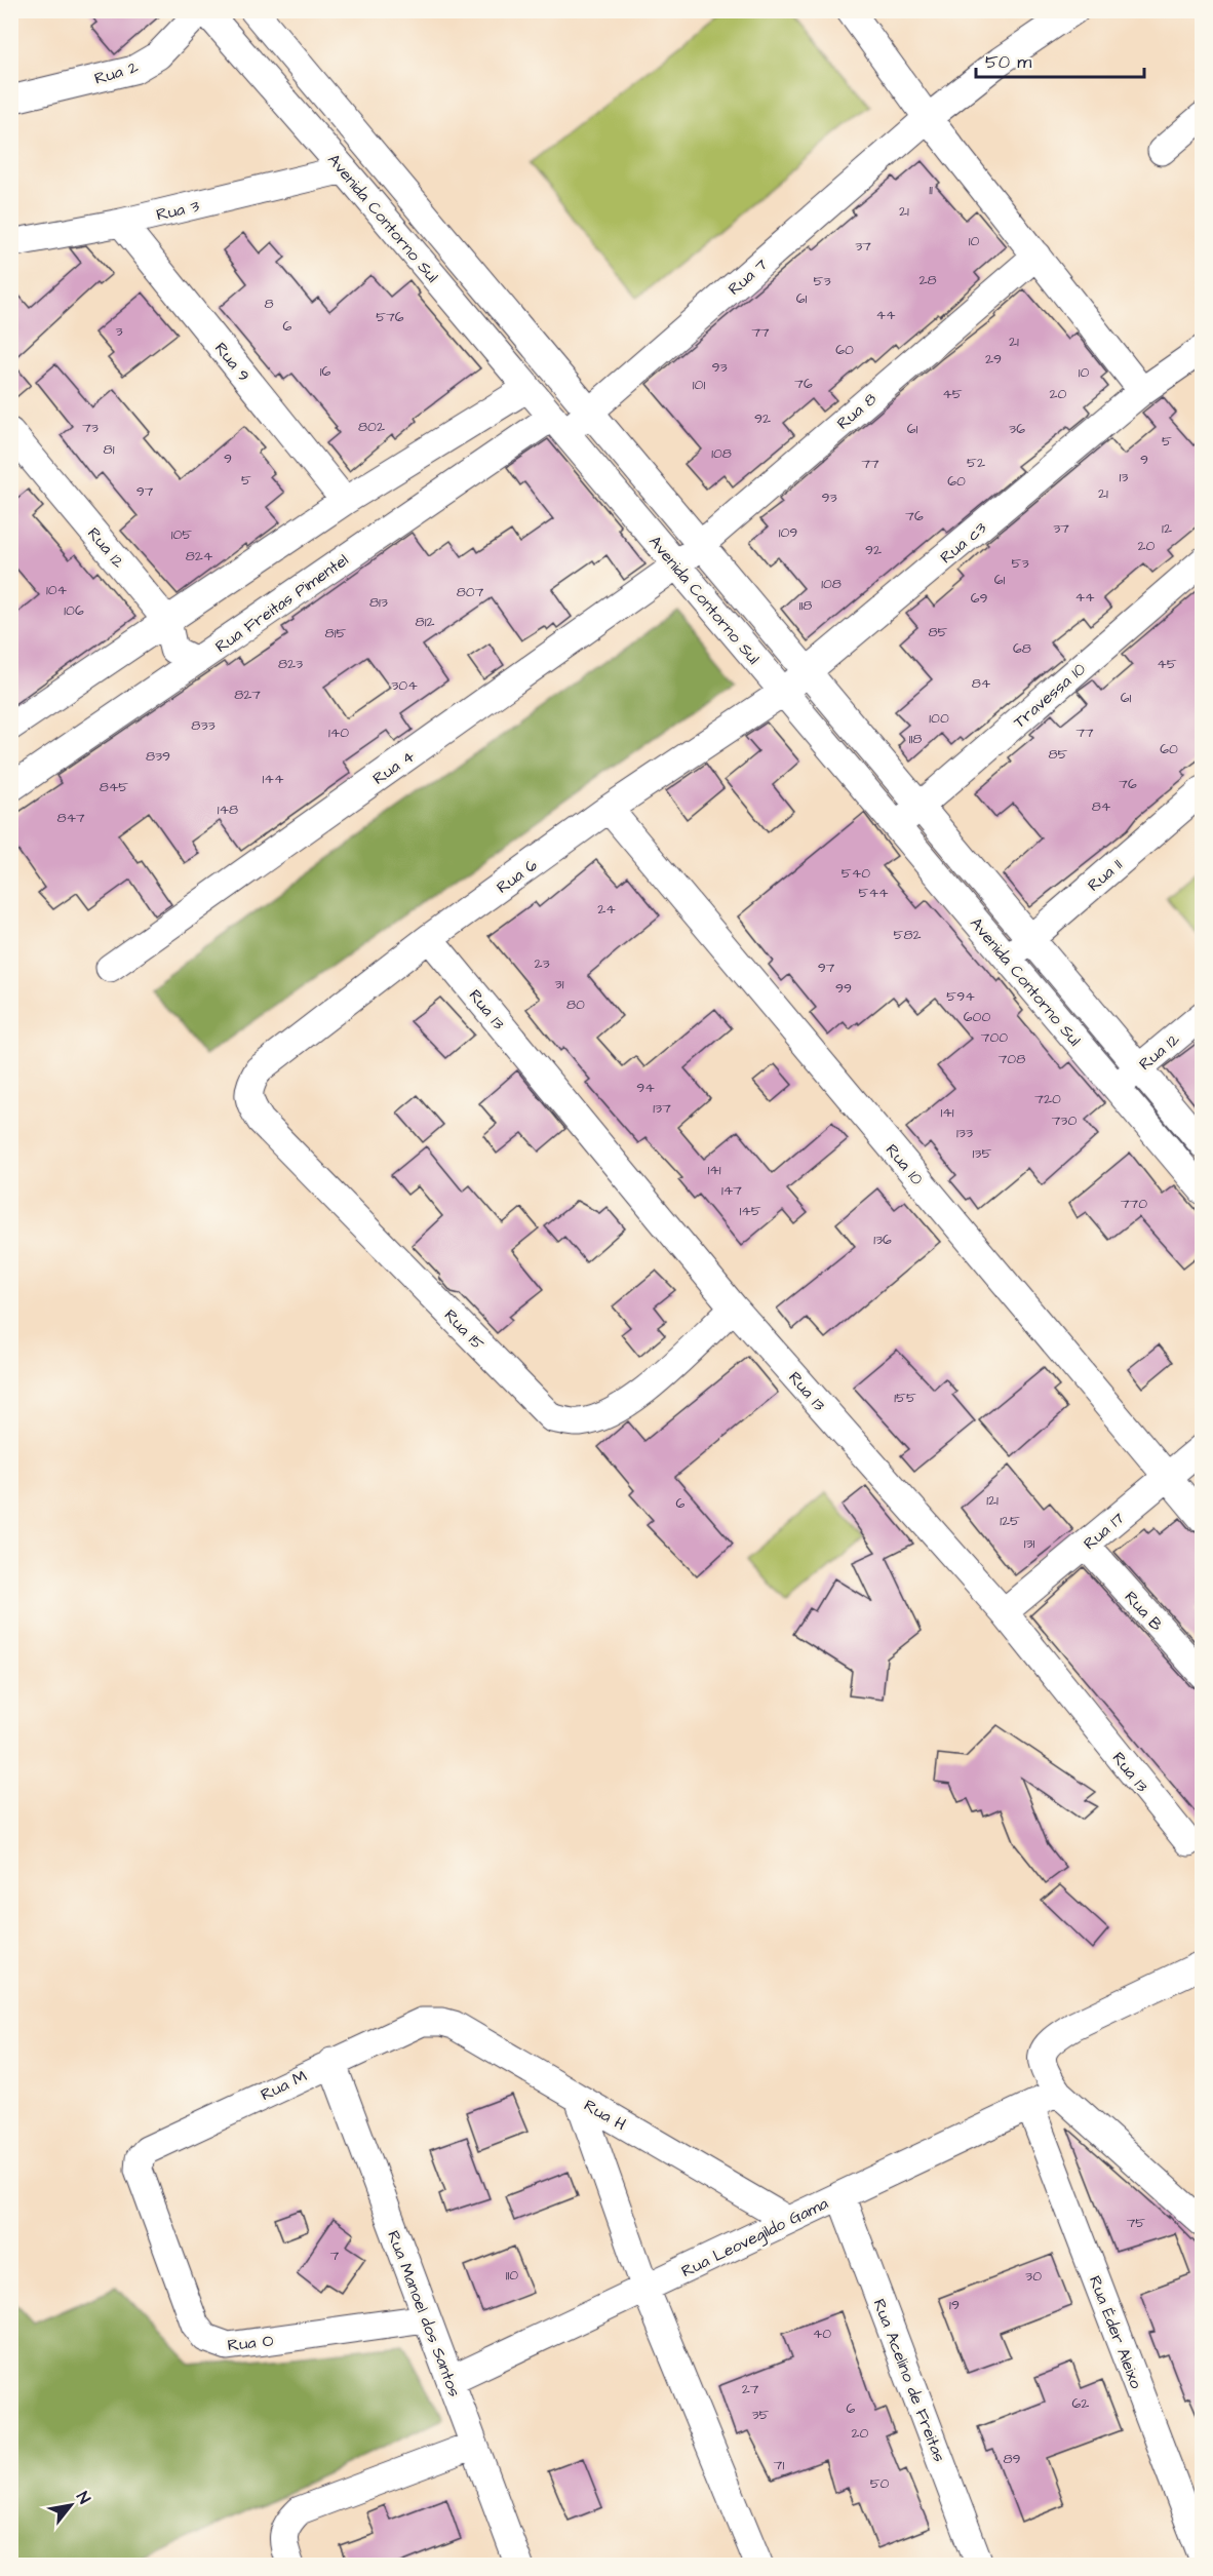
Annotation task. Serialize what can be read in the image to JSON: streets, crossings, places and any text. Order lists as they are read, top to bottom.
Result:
{
  "streets": {
    "street": [
      "Rua 2",
      "Rua 3",
      "Avenida Contorno Sul",
      "Rua 7",
      "Rua 9",
      "Rua 8",
      "Rua c3",
      "Rua 12",
      "Rua Freitas Pimentel",
      "Travessa 10",
      "Rua 4",
      "Rua 11",
      "Rua 6",
      "Rua 13",
      "Rua 10",
      "Rua 15",
      "Rua 17",
      "Rua B",
      "Rua M",
      "Rua H",
      "Rua Leovegildo Gama",
      "Rua Manoel dos Santos",
      "Rua Éder Aleixo",
      "Rua O",
      "Rua Acelino de Freitas"
    ]
  },
  "crossings": [
    ["Rua 2", "Avenida Contorno Sul"],
    ["Rua 3", "Avenida Contorno Sul"],
    ["Rua 3", "Rua 9"],
    ["Avenida Contorno Sul", "Rua 7"],
    ["Avenida Contorno Sul", "Rua 8"],
    ["Avenida Contorno Sul", "Rua c3"],
    ["Avenida Contorno Sul", "Rua 12"],
    ["Avenida Contorno Sul", "Rua Freitas Pimentel"],
    ["Avenida Contorno Sul", "Travessa 10"],
    ["Avenida Contorno Sul", "Rua 4"],
    ["Avenida Contorno Sul", "Rua 11"],
    ["Avenida Contorno Sul", "Rua 6"],
    ["Rua 7", "Rua Freitas Pimentel"],
    ["Rua 8", "Rua 4"],
    ["Rua c3", "Rua 6"],
    ["Rua 12", "Rua Freitas Pimentel"],
    ["Rua 6", "Rua 13"],
    ["Rua 6", "Rua 10"],
    ["Rua 6", "Rua 15"],
    ["Rua 13", "Rua 15"],
    ["Rua 13", "Rua 17"],
    ["Rua 10", "Rua 17"],
    ["Rua 17", "Rua B"],
    ["Rua M", "Rua H"],
    ["Rua M", "Rua Manoel dos Santos"],
    ["Rua M", "Rua O"],
    ["Rua H", "Rua Leovegildo Gama"],
    ["Rua Leovegildo Gama", "Rua Manoel dos Santos"],
    ["Rua Leovegildo Gama", "Rua Éder Aleixo"],
    ["Rua Leovegildo Gama", "Rua Acelino de Freitas"],
    ["Rua Manoel dos Santos", "Rua O"]
  ],
  "house_numbers": [
    "11",
    "21",
    "10",
    "37",
    "28",
    "53",
    "61",
    "8",
    "44",
    "576",
    "6",
    "3",
    "77",
    "21",
    "60",
    "29",
    "93",
    "16",
    "10",
    "76",
    "101",
    "45",
    "20",
    "92",
    "802",
    "73",
    "61",
    "36",
    "5",
    "81",
    "108",
    "9",
    "9",
    "52",
    "77",
    "13",
    "5",
    "60",
    "97",
    "21",
    "93",
    "76",
    "37",
    "12",
    "109",
    "105",
    "20",
    "92",
    "824",
    "53",
    "61",
    "108",
    "104",
    "807",
    "44",
    "69",
    "813",
    "118",
    "106",
    "812",
    "85",
    "815",
    "68",
    "823",
    "45",
    "84",
    "304",
    "827",
    "61",
    "100",
    "833",
    "140",
    "77",
    "118",
    "60",
    "85",
    "839",
    "144",
    "76",
    "845",
    "84",
    "148",
    "847",
    "540",
    "544",
    "24",
    "582",
    "23",
    "97",
    "31",
    "99",
    "594",
    "80",
    "600",
    "700",
    "708",
    "94",
    "720",
    "137",
    "141",
    "730",
    "133",
    "135",
    "141",
    "147",
    "770",
    "145",
    "136",
    "155",
    "121",
    "6",
    "125",
    "131",
    "75",
    "7",
    "110",
    "30",
    "19",
    "40",
    "27",
    "62",
    "6",
    "35",
    "20",
    "89",
    "71",
    "50"
  ],
  "scale_bar": "50 m",
  "north": "top right"
}
